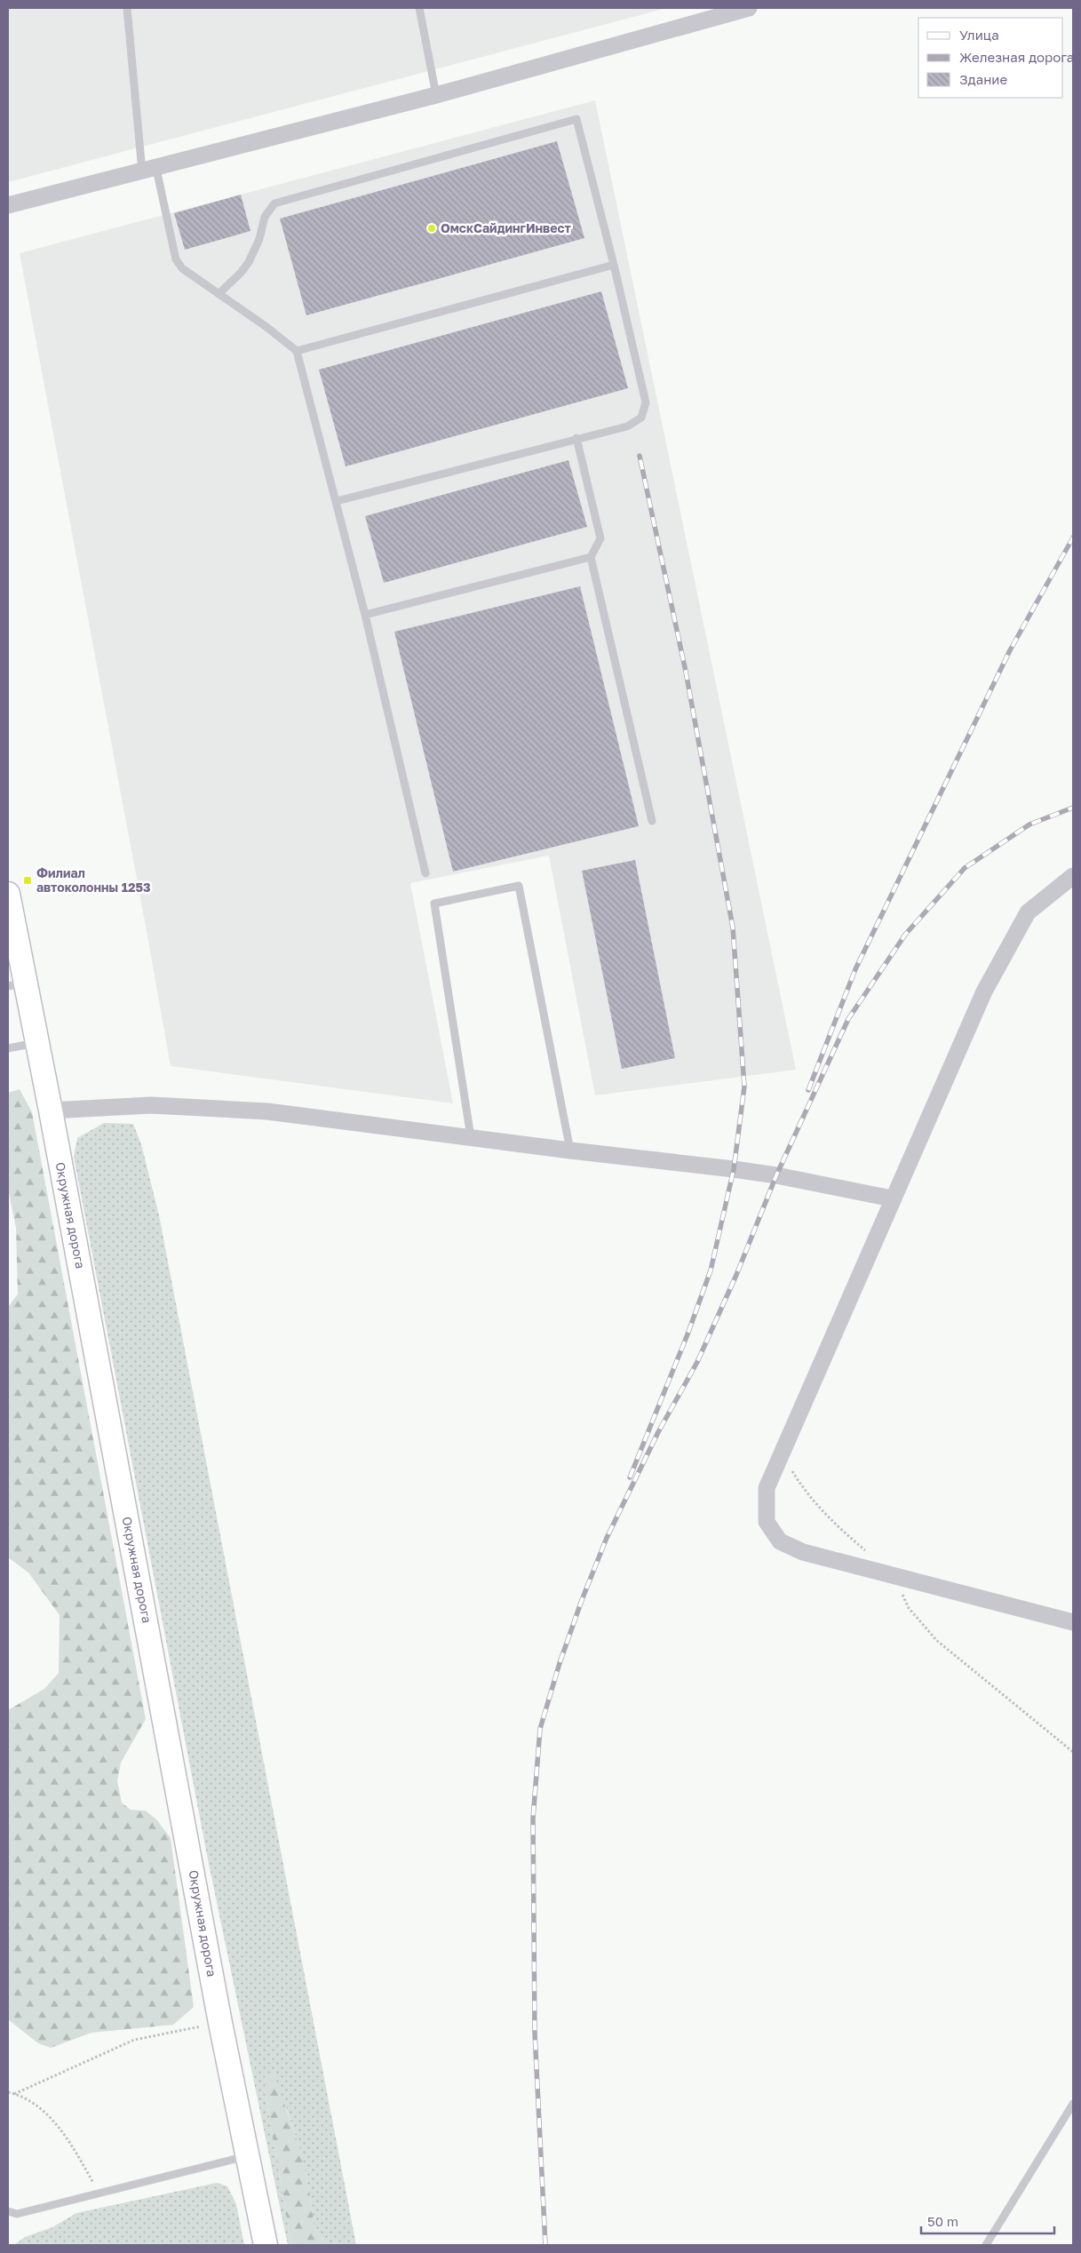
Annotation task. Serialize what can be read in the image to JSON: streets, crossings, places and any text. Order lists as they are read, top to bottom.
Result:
{
  "streets": {
    "main road": ["Окружная дорога"]
  },
  "places": {
    "other": ["ОмскСайдингИнвест"],
    "transit": ["Филиал автоколонны 1253"]
  },
  "legend": ["Улица", "Железная дорога", "Здание"],
  "scale_bar": "50 m"
}
